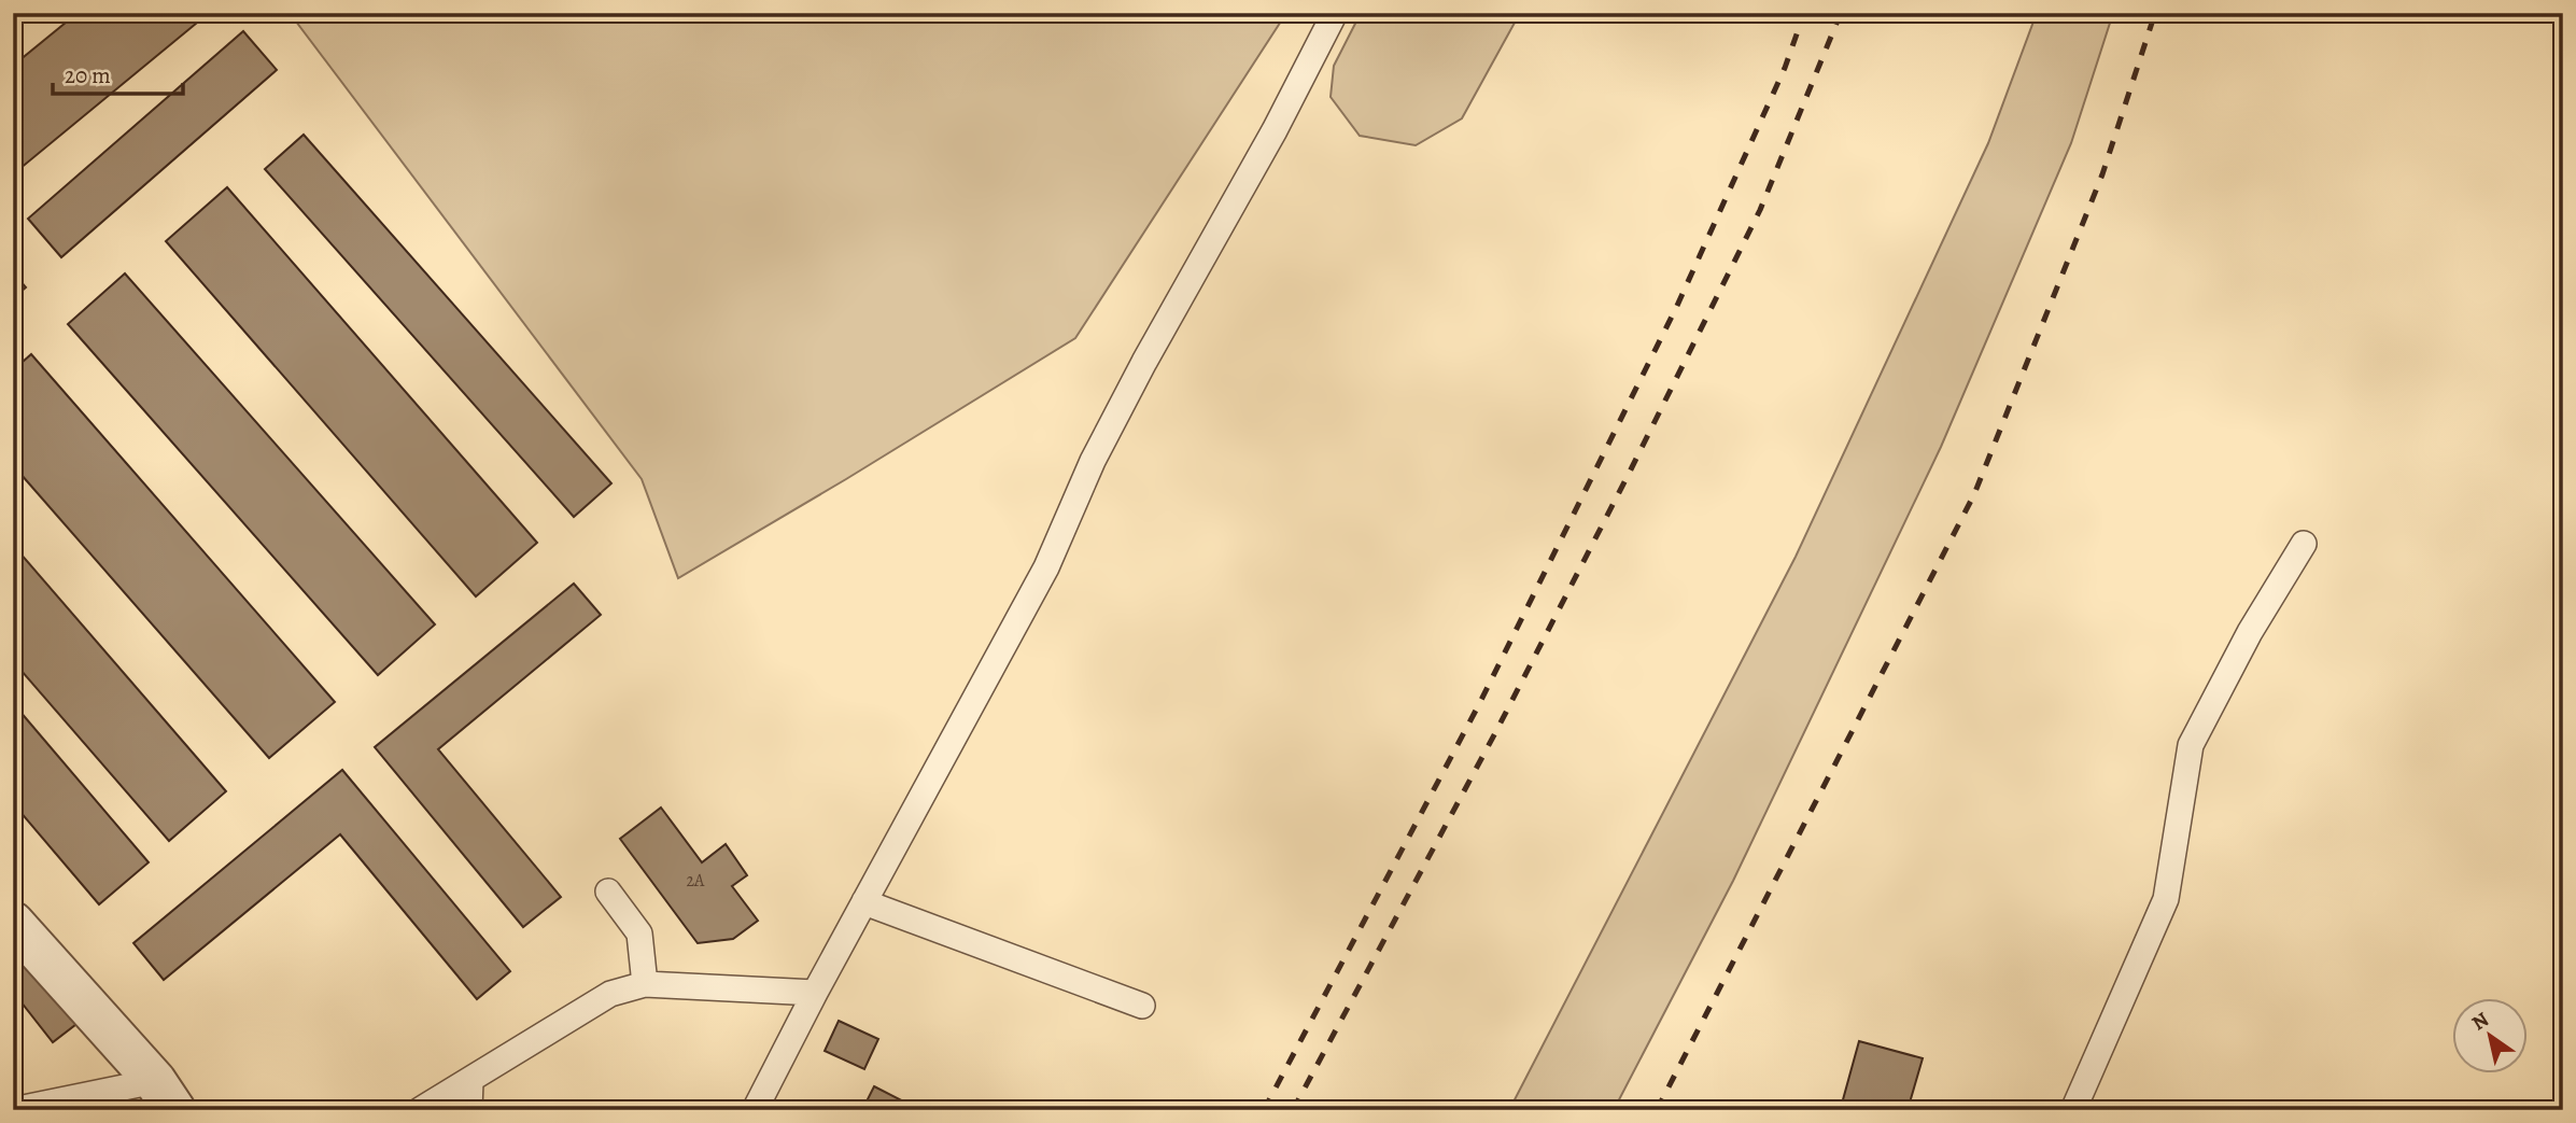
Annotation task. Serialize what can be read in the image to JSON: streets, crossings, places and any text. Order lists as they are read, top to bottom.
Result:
{
  "house_numbers": ["2А"],
  "scale_bar": "20 m",
  "north": "top left"
}
